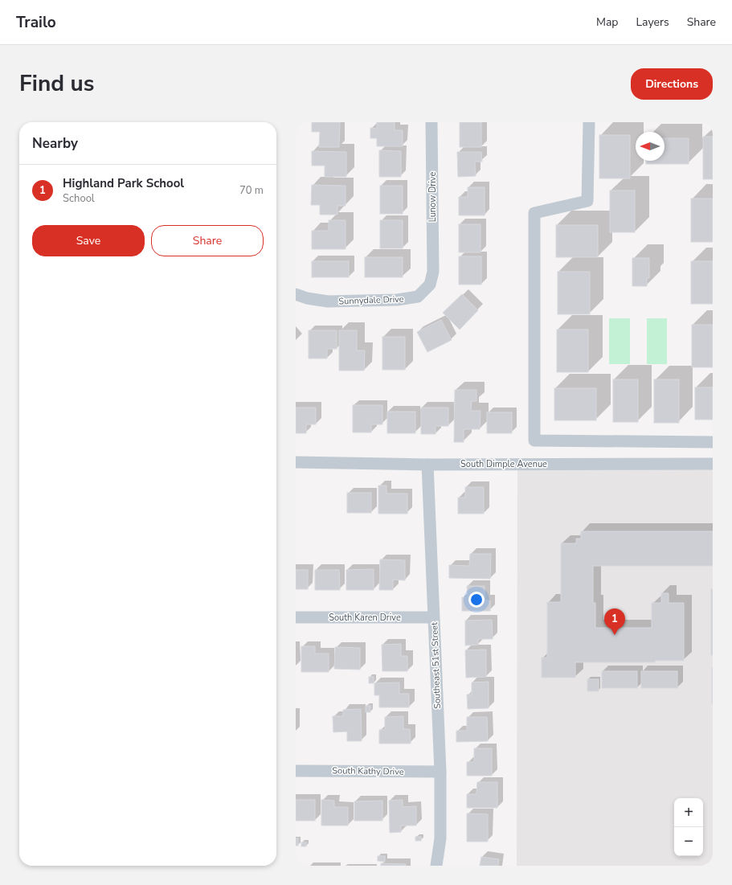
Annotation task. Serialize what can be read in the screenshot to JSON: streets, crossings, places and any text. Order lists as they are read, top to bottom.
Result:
{
  "streets": {
    "street": [
      "Lunow Drive",
      "Sunnydale Drive",
      "South Dimple Avenue",
      "South Karen Drive",
      "Southeast 51st Street",
      "South Kathy Drive"
    ]
  },
  "crossings": [
    ["Lunow Drive", "Sunnydale Drive"],
    ["South Dimple Avenue", "Southeast 51st Street"],
    ["South Karen Drive", "Southeast 51st Street"],
    ["Southeast 51st Street", "South Kathy Drive"]
  ],
  "north": "left",
  "page": {
    "header": "Trailo",
    "nav": ["Map", "Layers", "Share"],
    "title": "Find us",
    "buttons": [
      "Directions",
      ["Save", "Share"]
    ],
    "heading": "Nearby",
    "list": [
      {
        "mark": "1",
        "name": "Highland Park School",
        "note": "School",
        "value": "70 m"
      }
    ],
    "pins": "1",
    "map_buttons": ["+", "−"]
  }
}
